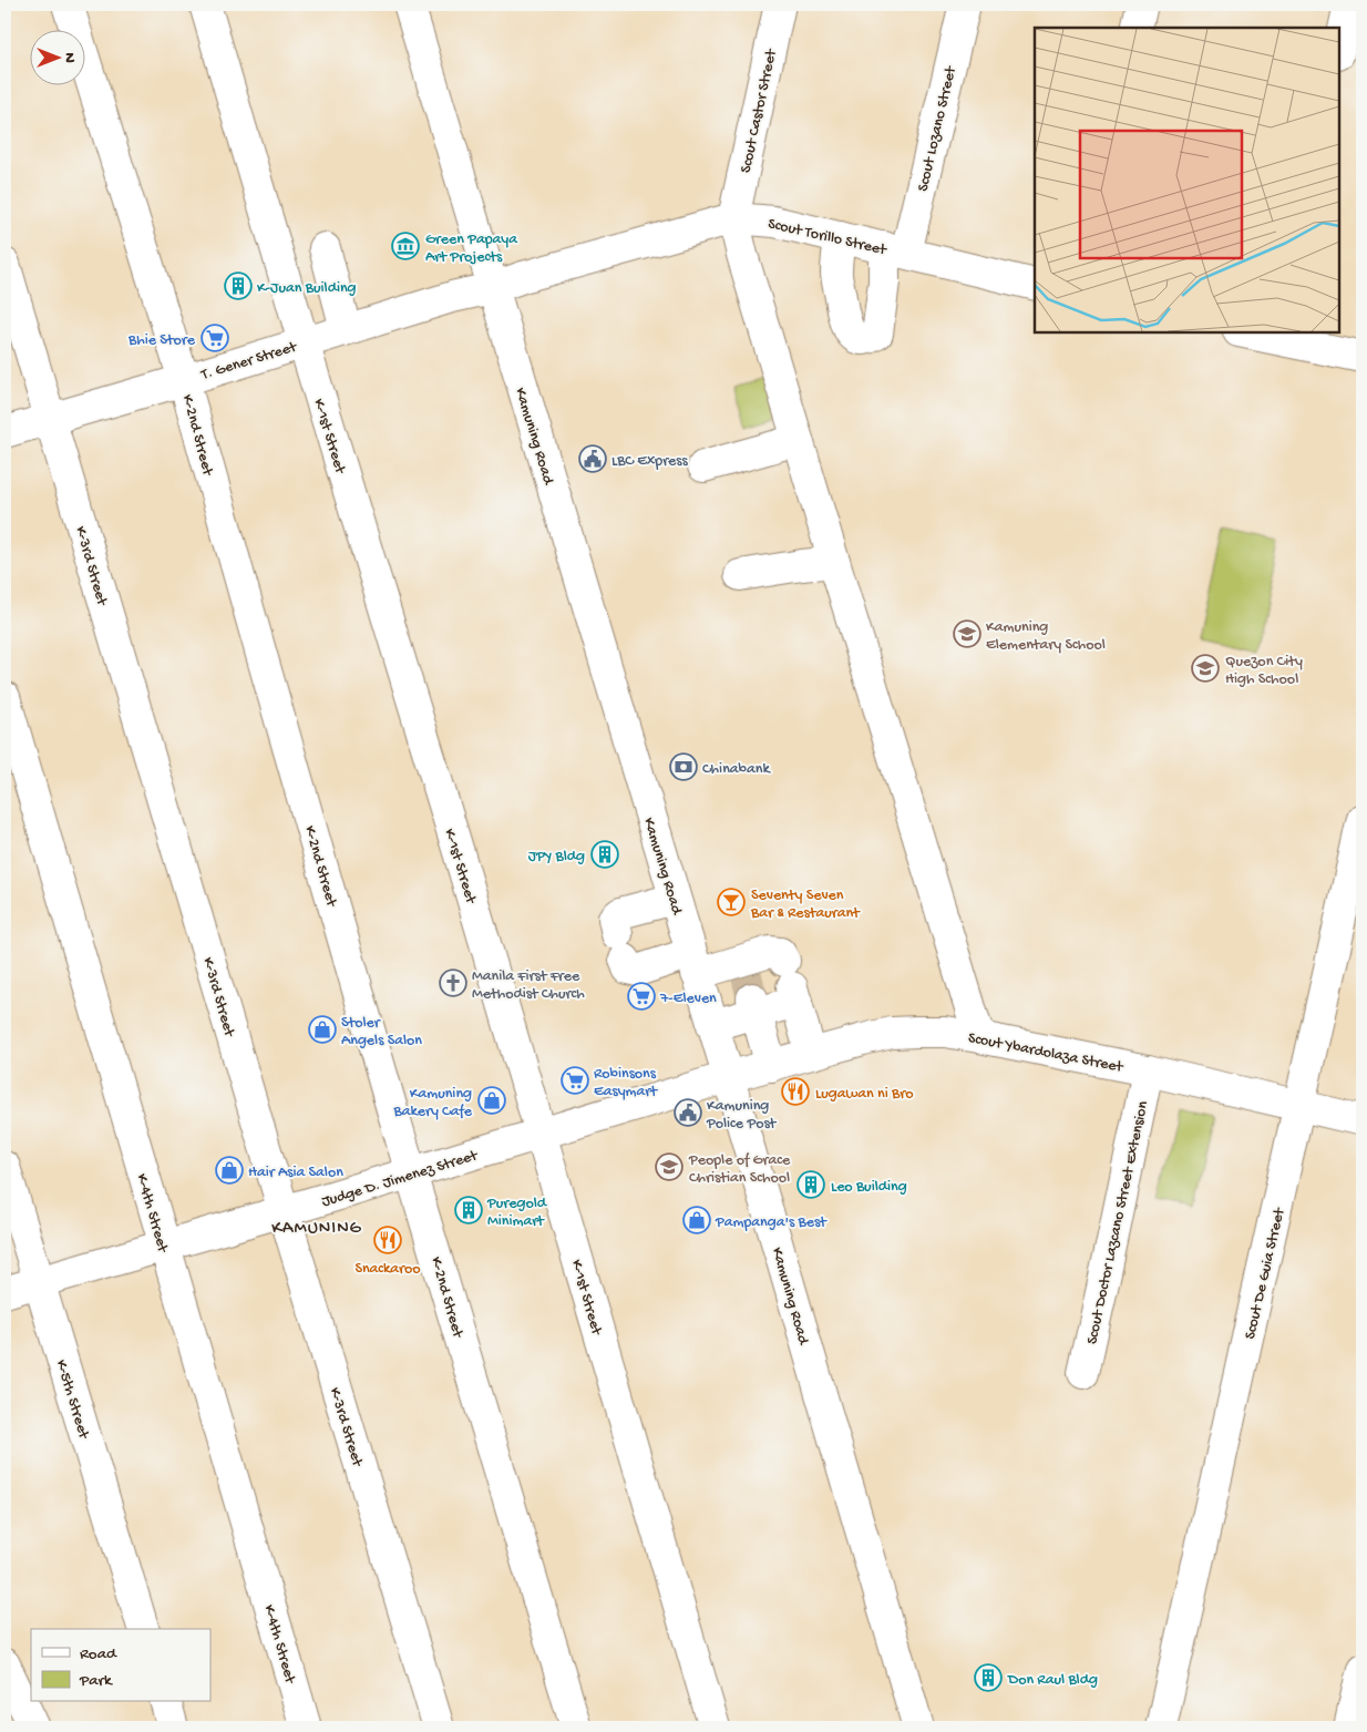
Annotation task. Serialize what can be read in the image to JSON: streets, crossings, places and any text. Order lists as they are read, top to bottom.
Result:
{
  "streets": {
    "street": [
      "Scout Castor Street",
      "Scout Lozano Street",
      "Scout Torillo Street",
      "T. Gener Street",
      "K-2nd Street",
      "K-1st Street",
      "Kamuning Road",
      "K-3rd Street",
      "Scout Ybardolaza Street",
      "Judge D. Jimenez Street",
      "K-4th Street",
      "Scout Doctor Lazcano Street Extension",
      "Scout De Guia Street",
      "K-5th Street"
    ]
  },
  "crossings": [
    ["Scout Castor Street", "Scout Torillo Street"],
    ["Scout Lozano Street", "Scout Torillo Street"],
    ["Scout Torillo Street", "T. Gener Street"],
    ["Scout Torillo Street", "Kamuning Road"],
    ["T. Gener Street", "K-2nd Street"],
    ["T. Gener Street", "K-1st Street"],
    ["T. Gener Street", "Kamuning Road"],
    ["T. Gener Street", "K-3rd Street"],
    ["K-2nd Street", "Judge D. Jimenez Street"],
    ["K-1st Street", "Judge D. Jimenez Street"],
    ["Kamuning Road", "Scout Ybardolaza Street"],
    ["Kamuning Road", "Judge D. Jimenez Street"],
    ["K-3rd Street", "Judge D. Jimenez Street"],
    ["Scout Ybardolaza Street", "Judge D. Jimenez Street"],
    ["Scout Ybardolaza Street", "Scout Doctor Lazcano Street Extension"],
    ["Scout Ybardolaza Street", "Scout De Guia Street"],
    ["Judge D. Jimenez Street", "K-4th Street"],
    ["Judge D. Jimenez Street", "K-5th Street"]
  ],
  "districts": ["KAMUNING"],
  "places": {
    "museum": ["Green Papaya Art Projects"],
    "building": [
      "K-Juan Building",
      "JPY Bldg",
      "Leo Building",
      "Puregold Minimart",
      "Don Raul Bldg"
    ],
    "supermarket": ["Bhie Store", "7-Eleven", "Robinsons Easymart"],
    "public building": ["LBC Express", "Kamuning Police Post"],
    "school or university": ["Kamuning Elementary School", "Quezon City High School", "People of Grace Christian School"],
    "bank": ["Chinabank"],
    "bar": ["Seventy Seven Bar & Restaurant"],
    "church": ["Manila First Free Methodist Church"],
    "shop": [
      "Stoler Angels Salon",
      "Kamuning Bakery Cafe",
      "Hair Asia Salon",
      "Pampanga's Best"
    ],
    "restaurant": ["Lugawan ni Bro", "Snackaroo"]
  },
  "legend": ["Road", "Park"],
  "north": "right"
}
